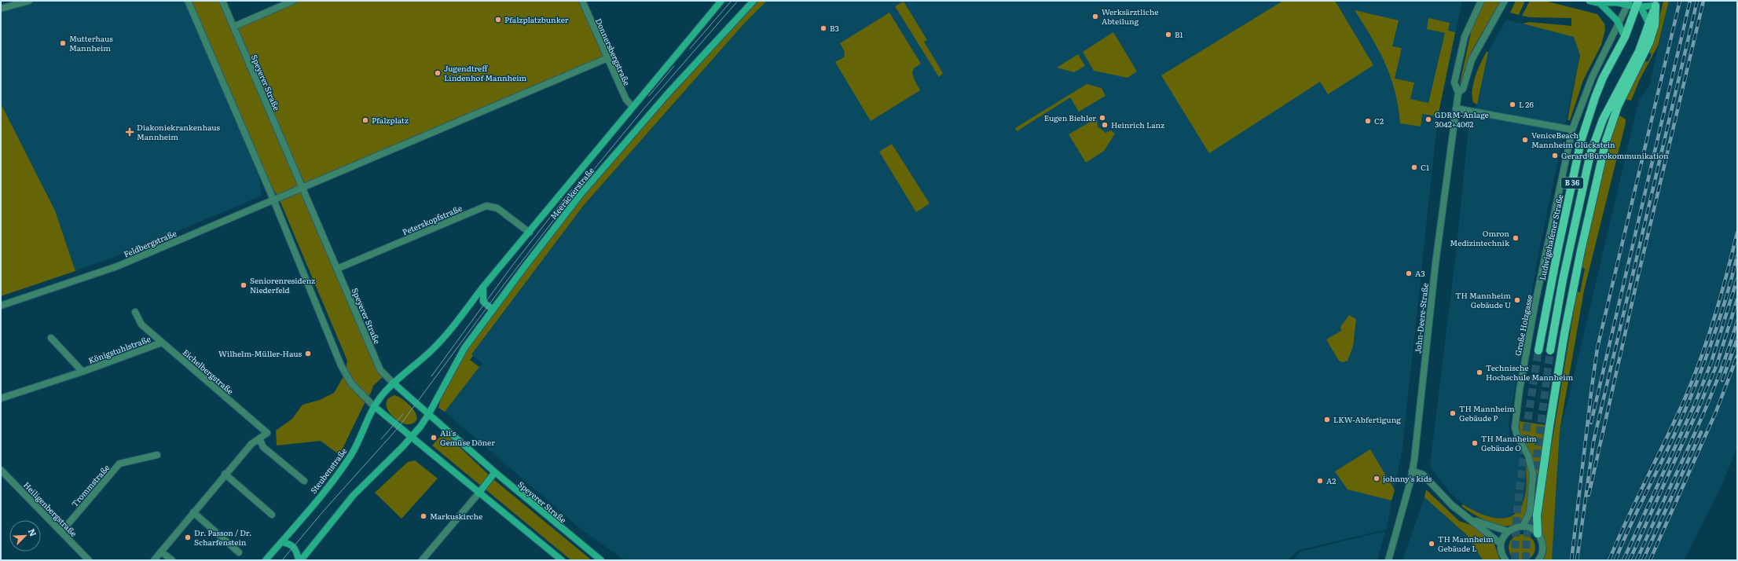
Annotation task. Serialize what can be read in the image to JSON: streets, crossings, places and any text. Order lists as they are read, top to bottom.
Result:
{
  "streets": {
    "main road": ["B 36", "Ludwigshafener Straße"],
    "street": [
      "Donnersbergstraße",
      "Speyerer Straße",
      "Meeräckerstraße",
      "Peterskopfstraße",
      "Feldbergstraße",
      "John-Deere-Straße",
      "Große Holzgasse",
      "Königstuhlstraße",
      "Eichelbergstraße",
      "Steubenstraße",
      "Trommstraße",
      "Heiligenbergstraße"
    ]
  },
  "crossings": [
    ["Donnersbergstraße", "Meeräckerstraße"],
    ["Speyerer Straße", "Meeräckerstraße"],
    ["Speyerer Straße", "Peterskopfstraße"],
    ["Speyerer Straße", "Feldbergstraße"],
    ["Speyerer Straße", "Steubenstraße"],
    ["Meeräckerstraße", "Peterskopfstraße"],
    ["Meeräckerstraße", "Steubenstraße"],
    ["Königstuhlstraße", "Eichelbergstraße"],
    ["Trommstraße", "Heiligenbergstraße"]
  ],
  "places": {
    "other": [
      "Werksärztliche Abteilung",
      "Pfalzplatzbunker",
      "B3",
      "B1",
      "Mutterhaus Mannheim",
      "Jugendtreff Lindenhof Mannheim",
      "L 26",
      "Eugen Biehler",
      "GDRM-Anlage 3042+4062",
      "Pfalzplatz",
      "C2",
      "Heinrich Lanz",
      "VeniceBeach Mannheim Glückstein",
      "Gerard Bürokommunikation",
      "C1",
      "Omron Medizintechnik",
      "A3",
      "Seniorenresidenz Niederfeld",
      "TH Mannheim Gebäude U",
      "Wilhelm-Müller-Haus",
      "Technische Hochschule Mannheim",
      "TH Mannheim Gebäude P",
      "LKW-Abfertigung",
      "Ali's Gemüse Döner",
      "TH Mannheim Gebäude O",
      "johnny's kids",
      "A2",
      "Markuskirche",
      "Dr. Passon / Dr. Scharfenstein",
      "TH Mannheim Gebäude L"
    ],
    "health": ["Diakoniekrankenhaus Mannheim"]
  },
  "north": "top right"
}
